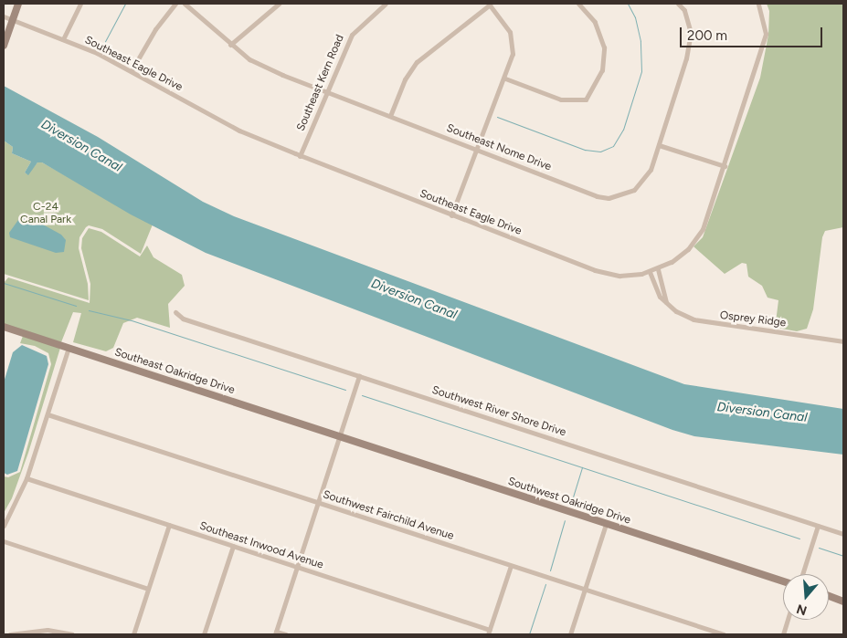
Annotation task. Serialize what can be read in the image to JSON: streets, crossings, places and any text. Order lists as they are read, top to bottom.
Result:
{
  "streets": {
    "street": [
      "Southeast Eagle Drive",
      "Southeast Kern Road",
      "Southeast Nome Drive",
      "Osprey Ridge",
      "Southeast Oakridge Drive",
      "Southwest River Shore Drive",
      "Southwest Oakridge Drive",
      "Southwest Fairchild Avenue",
      "Southeast Inwood Avenue"
    ]
  },
  "crossings": [
    ["Southeast Eagle Drive", "Southeast Kern Road"],
    ["Southeast Eagle Drive", "Osprey Ridge"],
    ["Southeast Kern Road", "Southeast Nome Drive"],
    ["Southeast Oakridge Drive", "Southwest Oakridge Drive"]
  ],
  "water": ["Diversion Canal"],
  "parks": ["C-24 Canal Park"],
  "scale_bar": "200 m",
  "north": "bottom"
}
